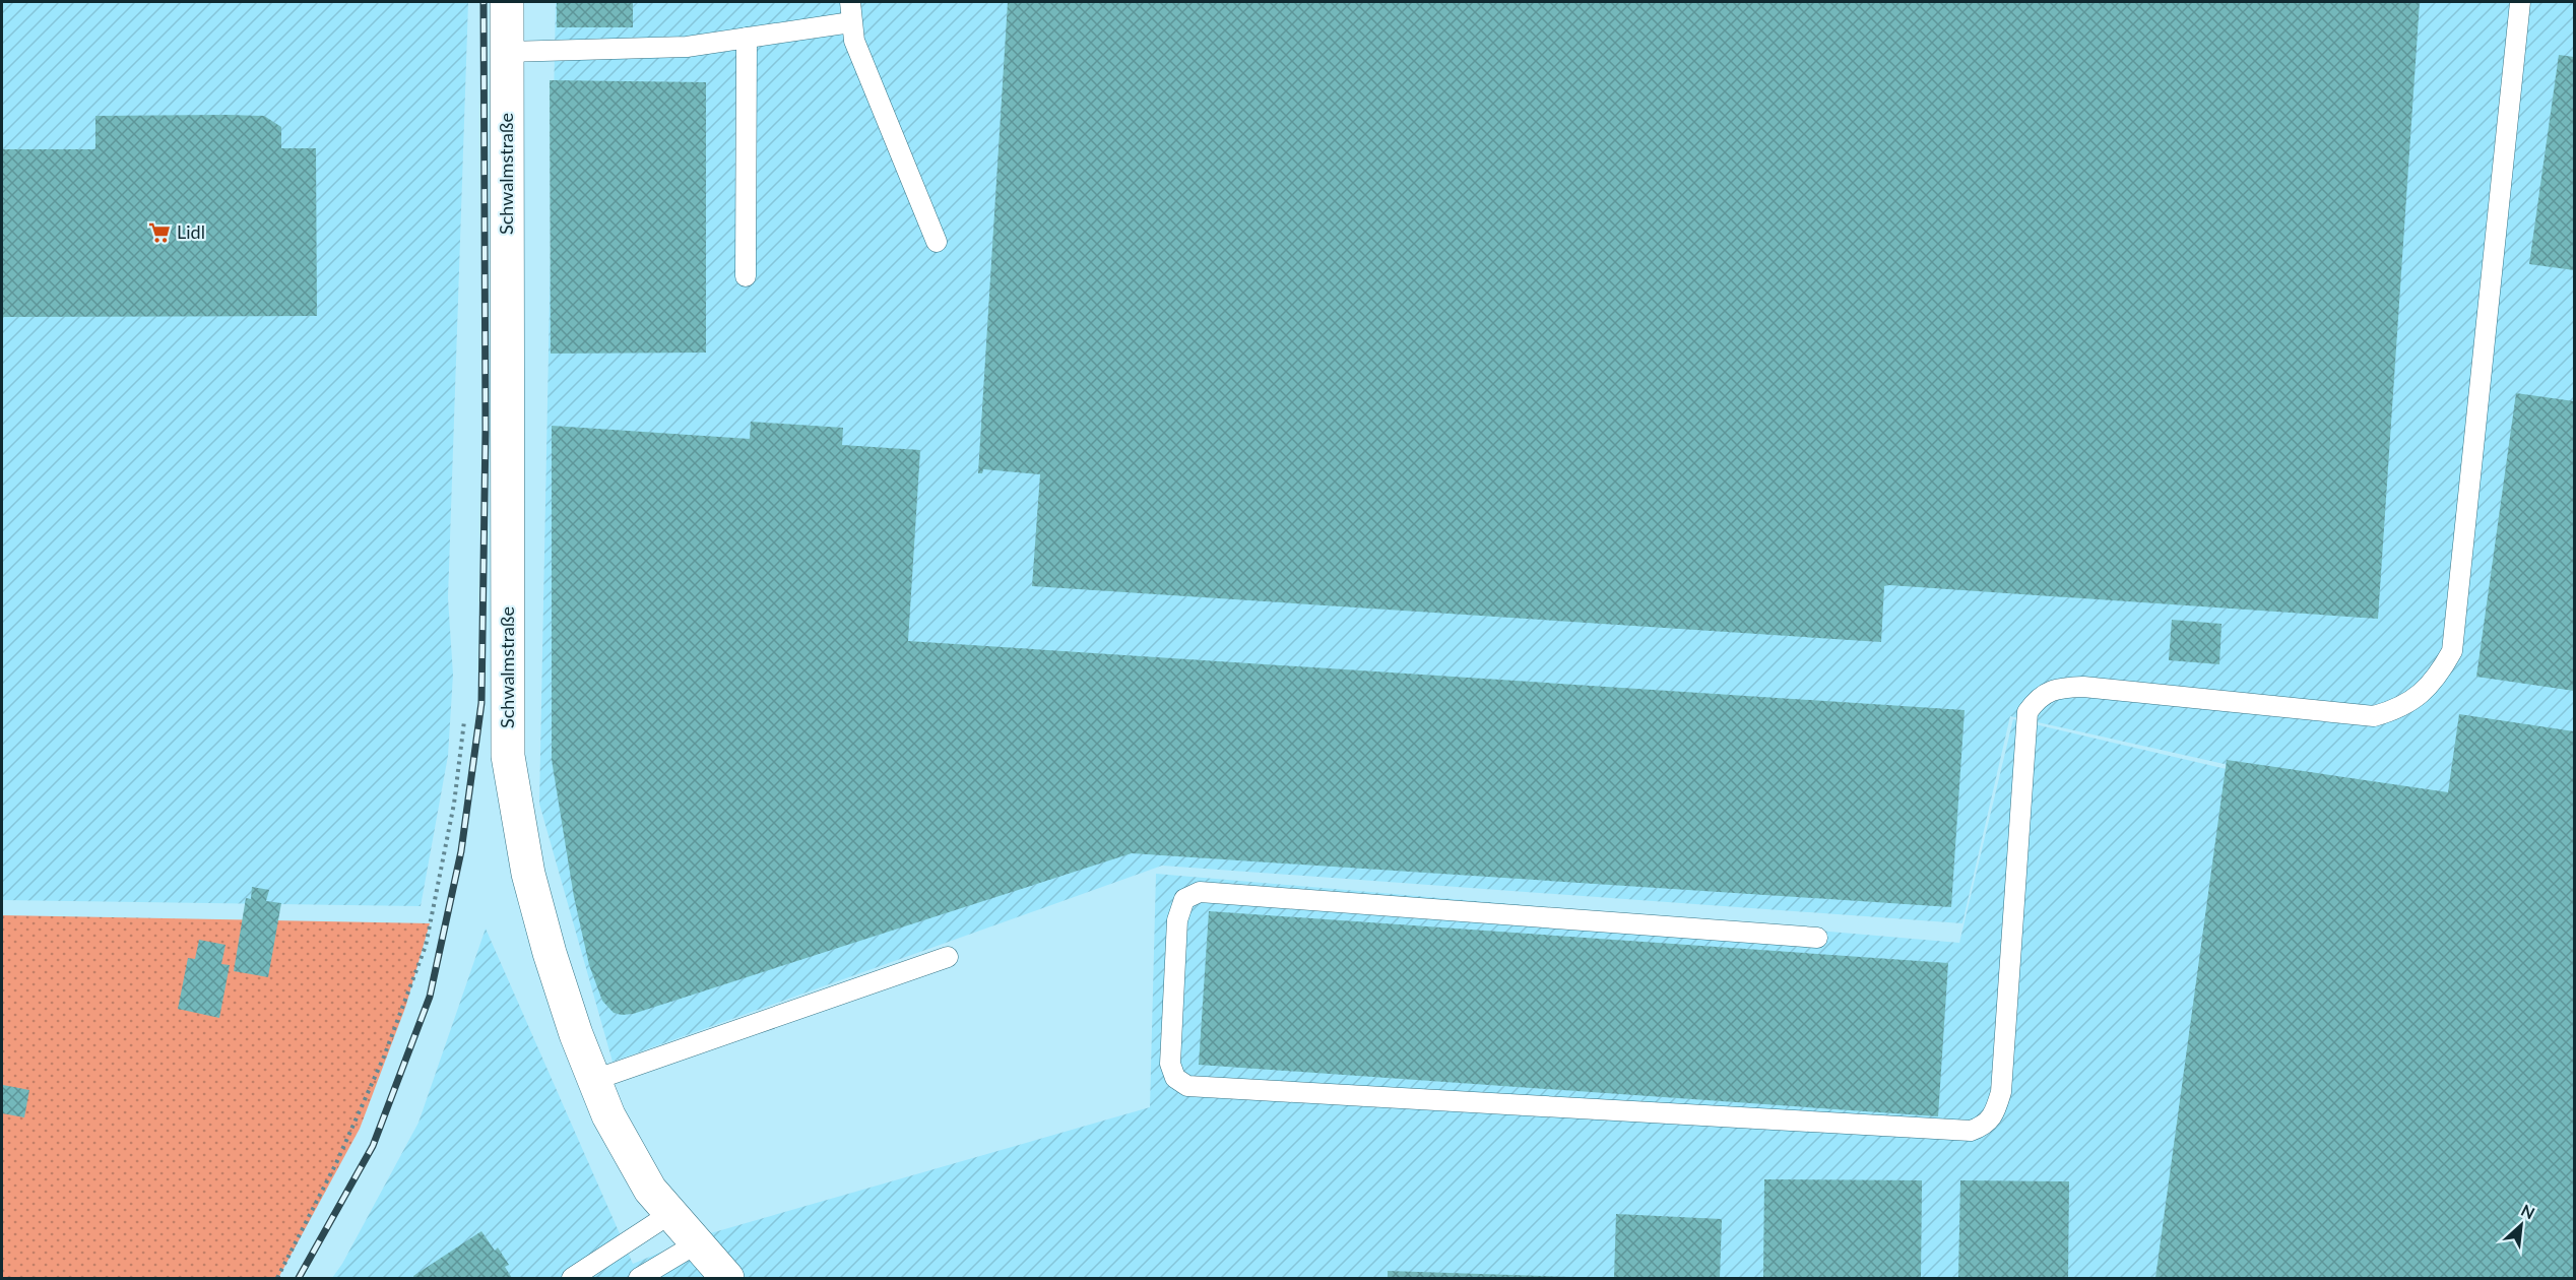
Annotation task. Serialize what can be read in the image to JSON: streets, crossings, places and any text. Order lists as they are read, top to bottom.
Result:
{
  "streets": {
    "street": ["Schwalmstraße"]
  },
  "places": {
    "supermarket": ["Lidl"]
  },
  "north": "top right"
}
